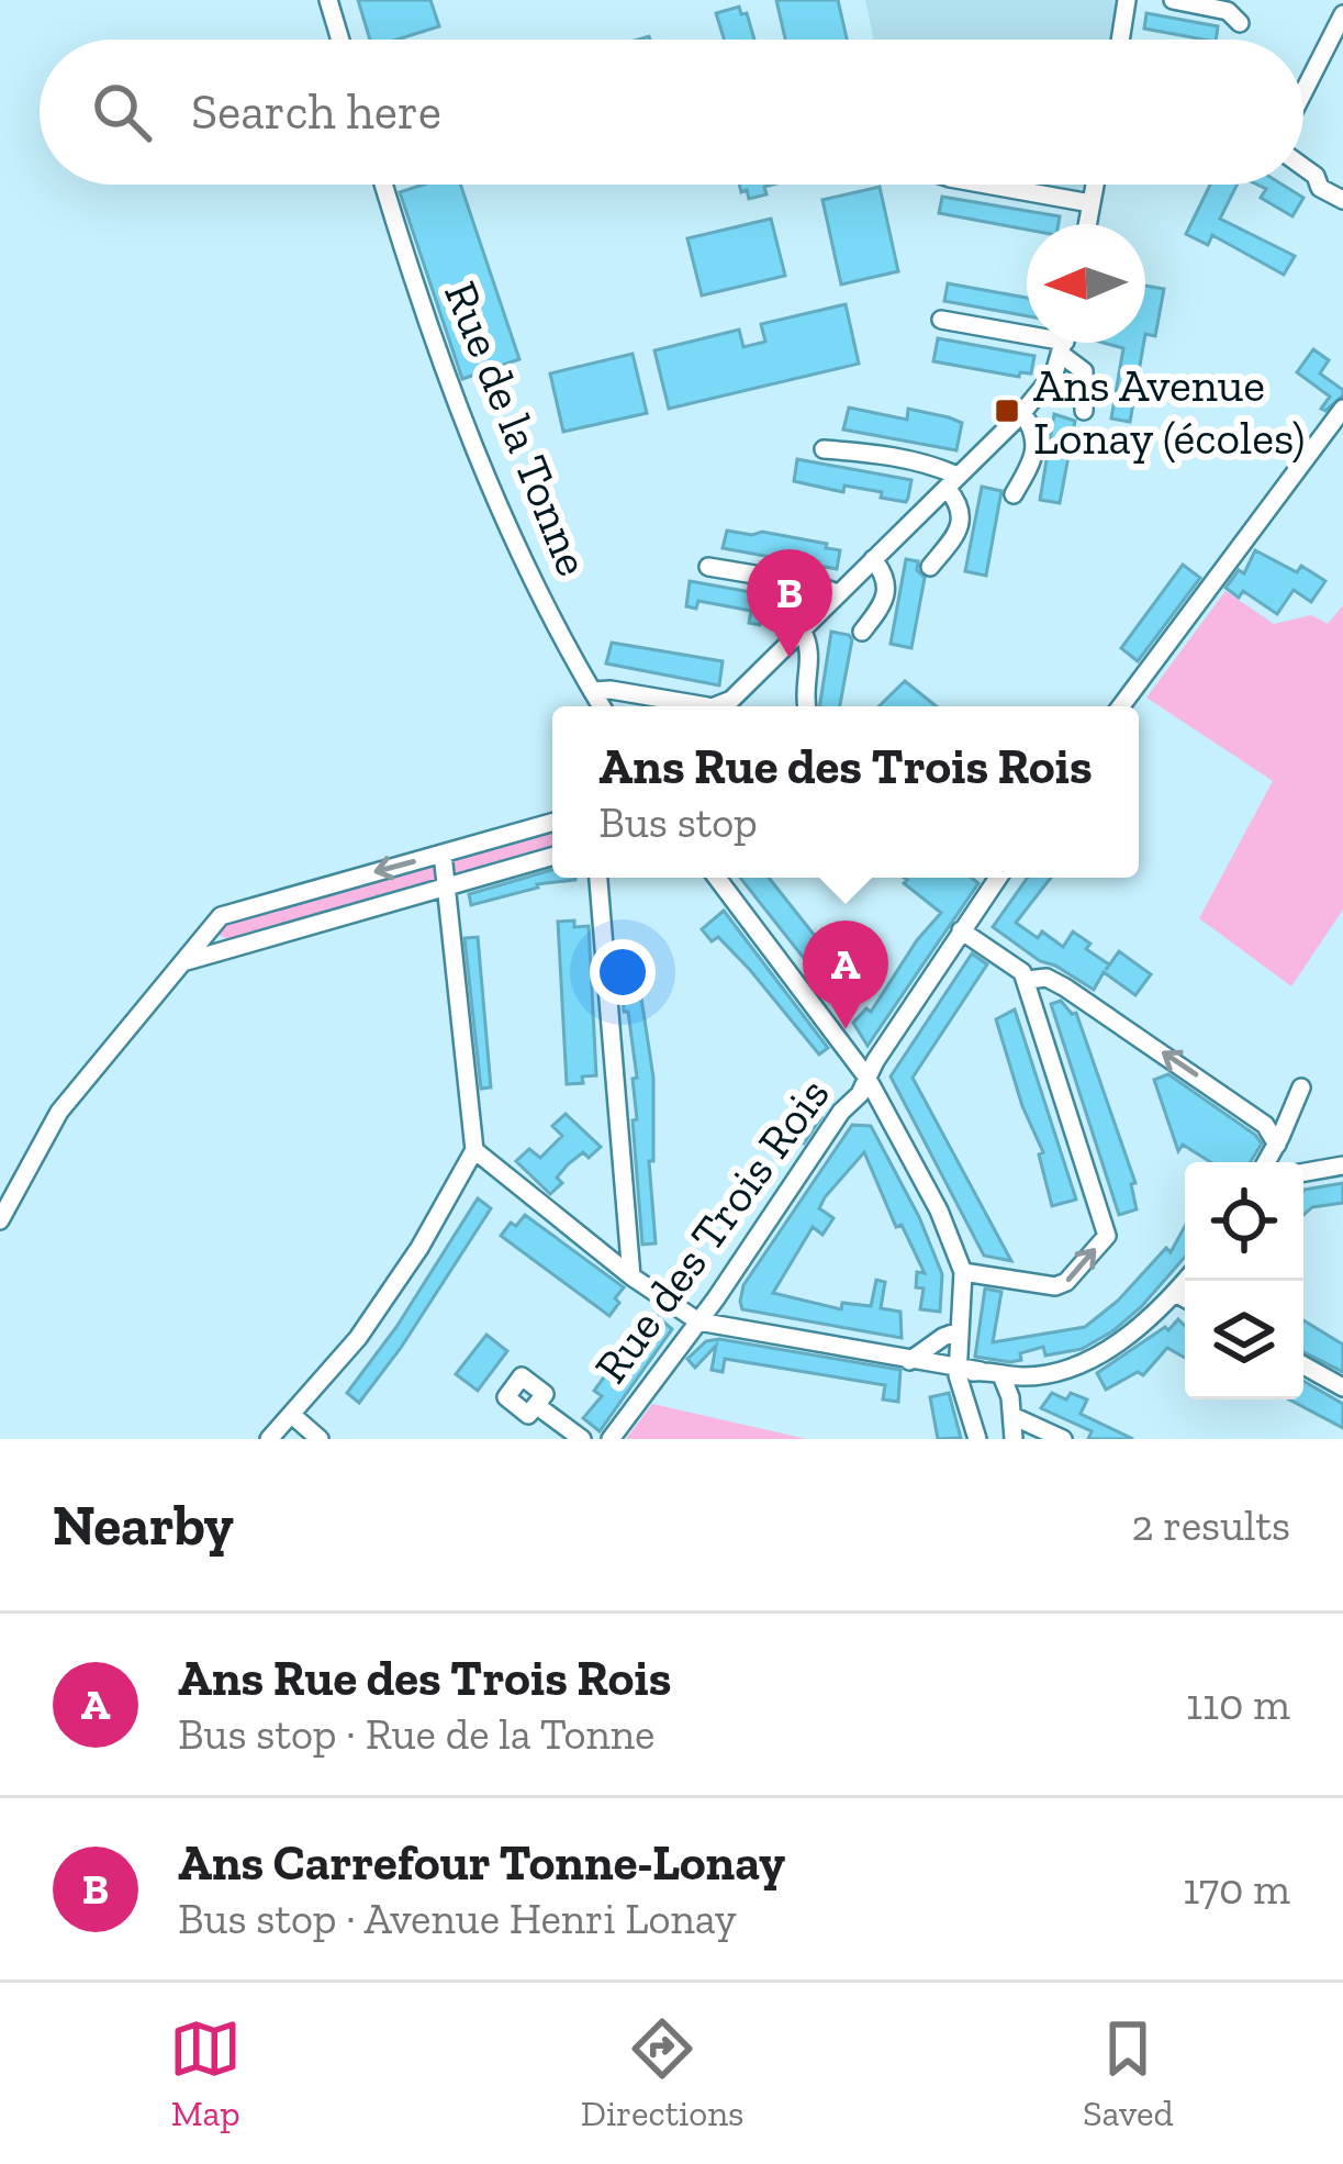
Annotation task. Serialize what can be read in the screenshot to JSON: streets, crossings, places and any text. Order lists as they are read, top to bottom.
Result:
{
  "streets": {
    "street": ["Rue de la Tonne", "Rue des Trois Rois"]
  },
  "places": {
    "transit": ["Ans Avenue Lonay (écoles)"]
  },
  "north": "left",
  "page": {
    "search": "Search here",
    "pins": ["B", "A"],
    "popup": ["Ans Rue des Trois Rois", "Bus stop"],
    "heading": ["Nearby", "2 results"],
    "list": [
      {
        "mark": "A",
        "name": "Ans Rue des Trois Rois",
        "note": "Bus stop · Rue de la Tonne",
        "value": "110 m"
      },
      {
        "mark": "B",
        "name": "Ans Carrefour Tonne-Lonay",
        "note": "Bus stop · Avenue Henri Lonay",
        "value": "170 m"
      }
    ],
    "nav": ["Map", "Directions", "Saved"]
  }
}
